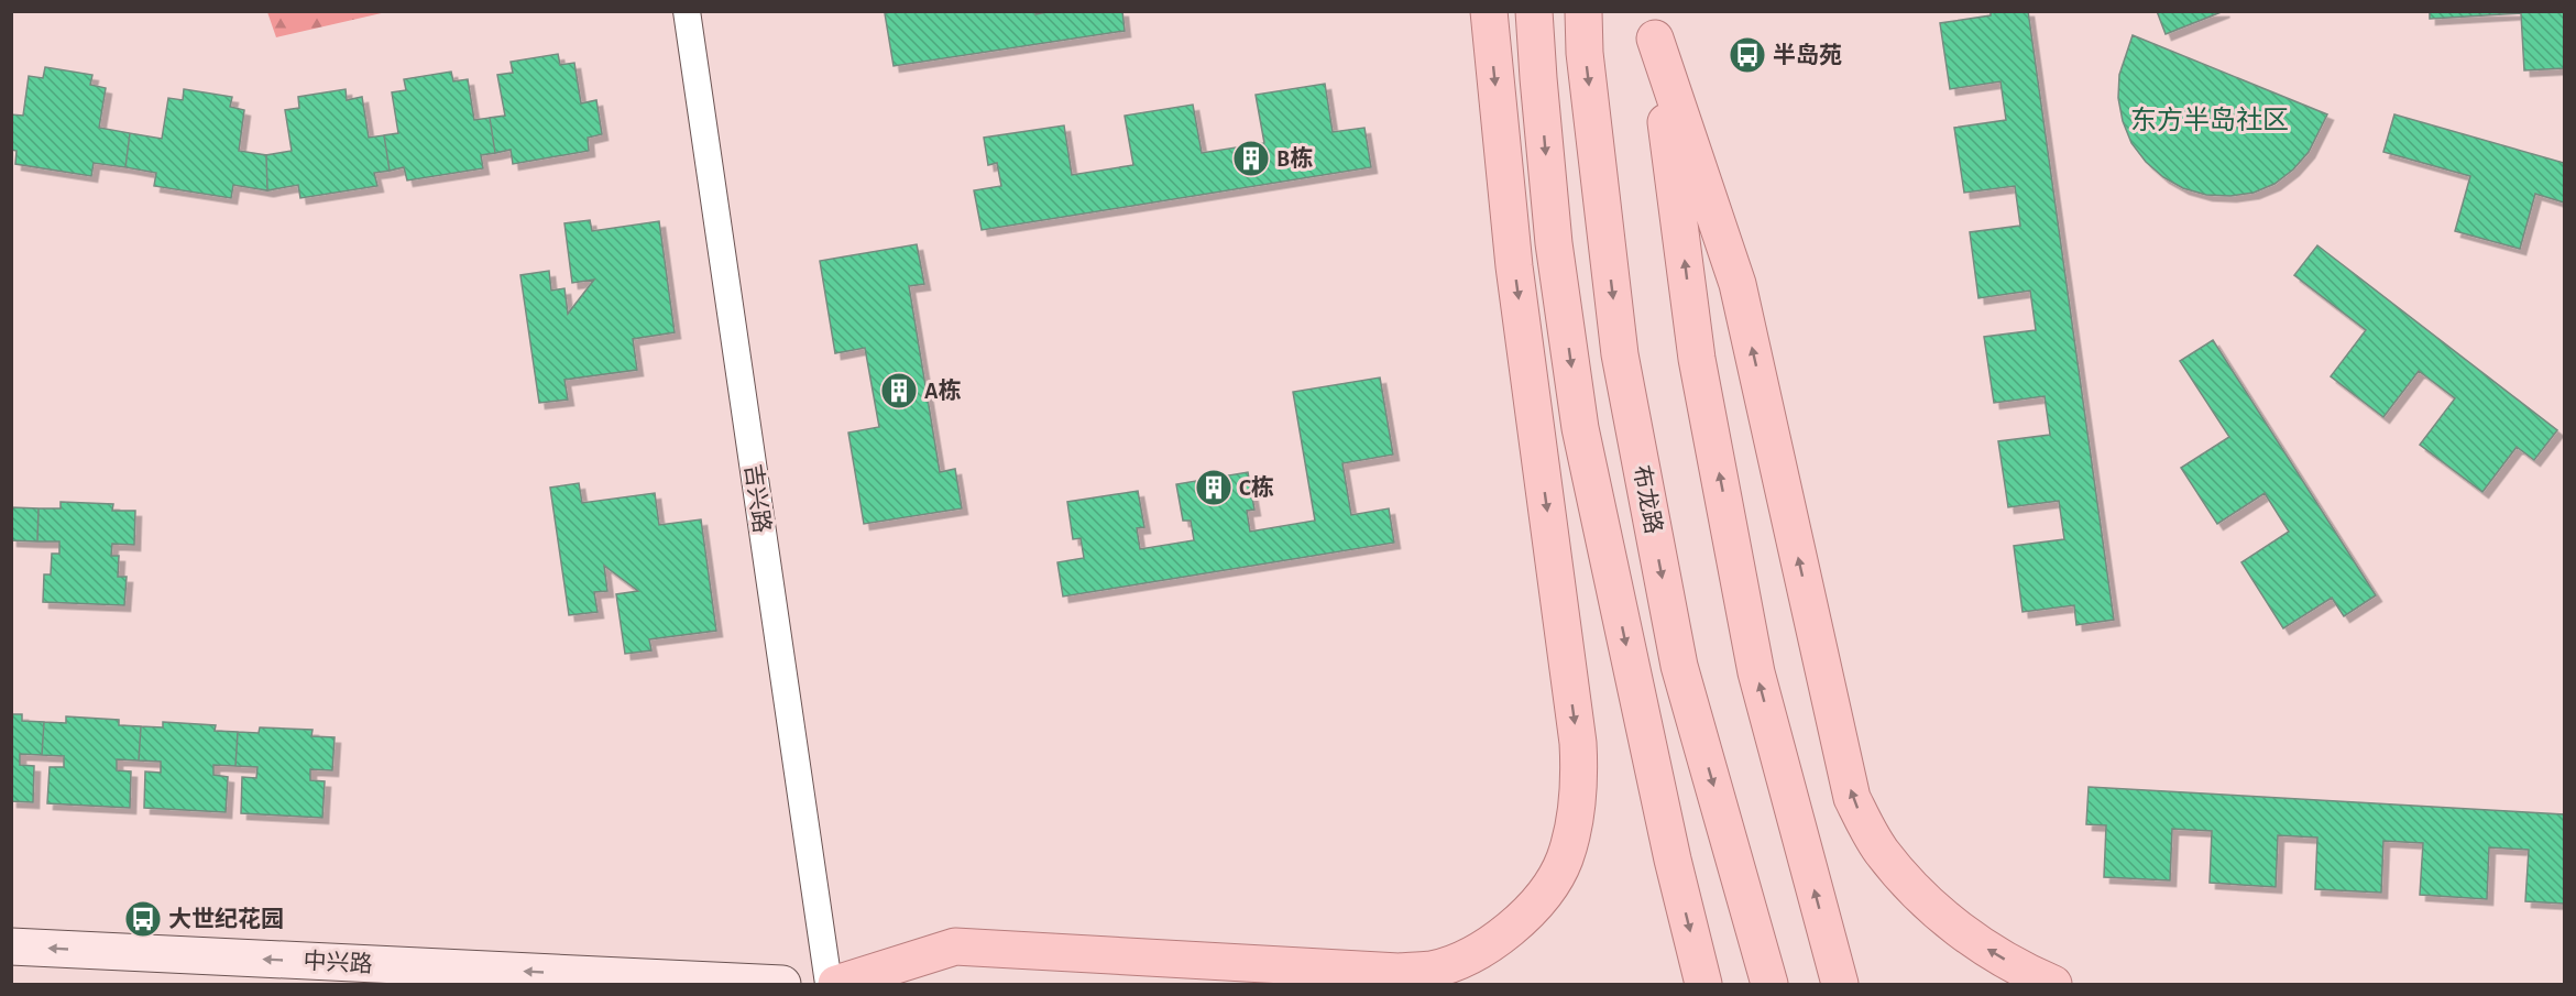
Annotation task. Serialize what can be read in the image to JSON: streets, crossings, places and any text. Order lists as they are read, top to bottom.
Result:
{
  "streets": {
    "main road": ["布龙路", "中兴路"],
    "street": ["吉兴路"]
  },
  "one_way": ["中兴路"],
  "districts": ["东方半岛社区"],
  "places": {
    "bus stop": ["半岛苑", "大世纪花园"],
    "building": ["B栋", "A栋", "C栋"]
  }
}
